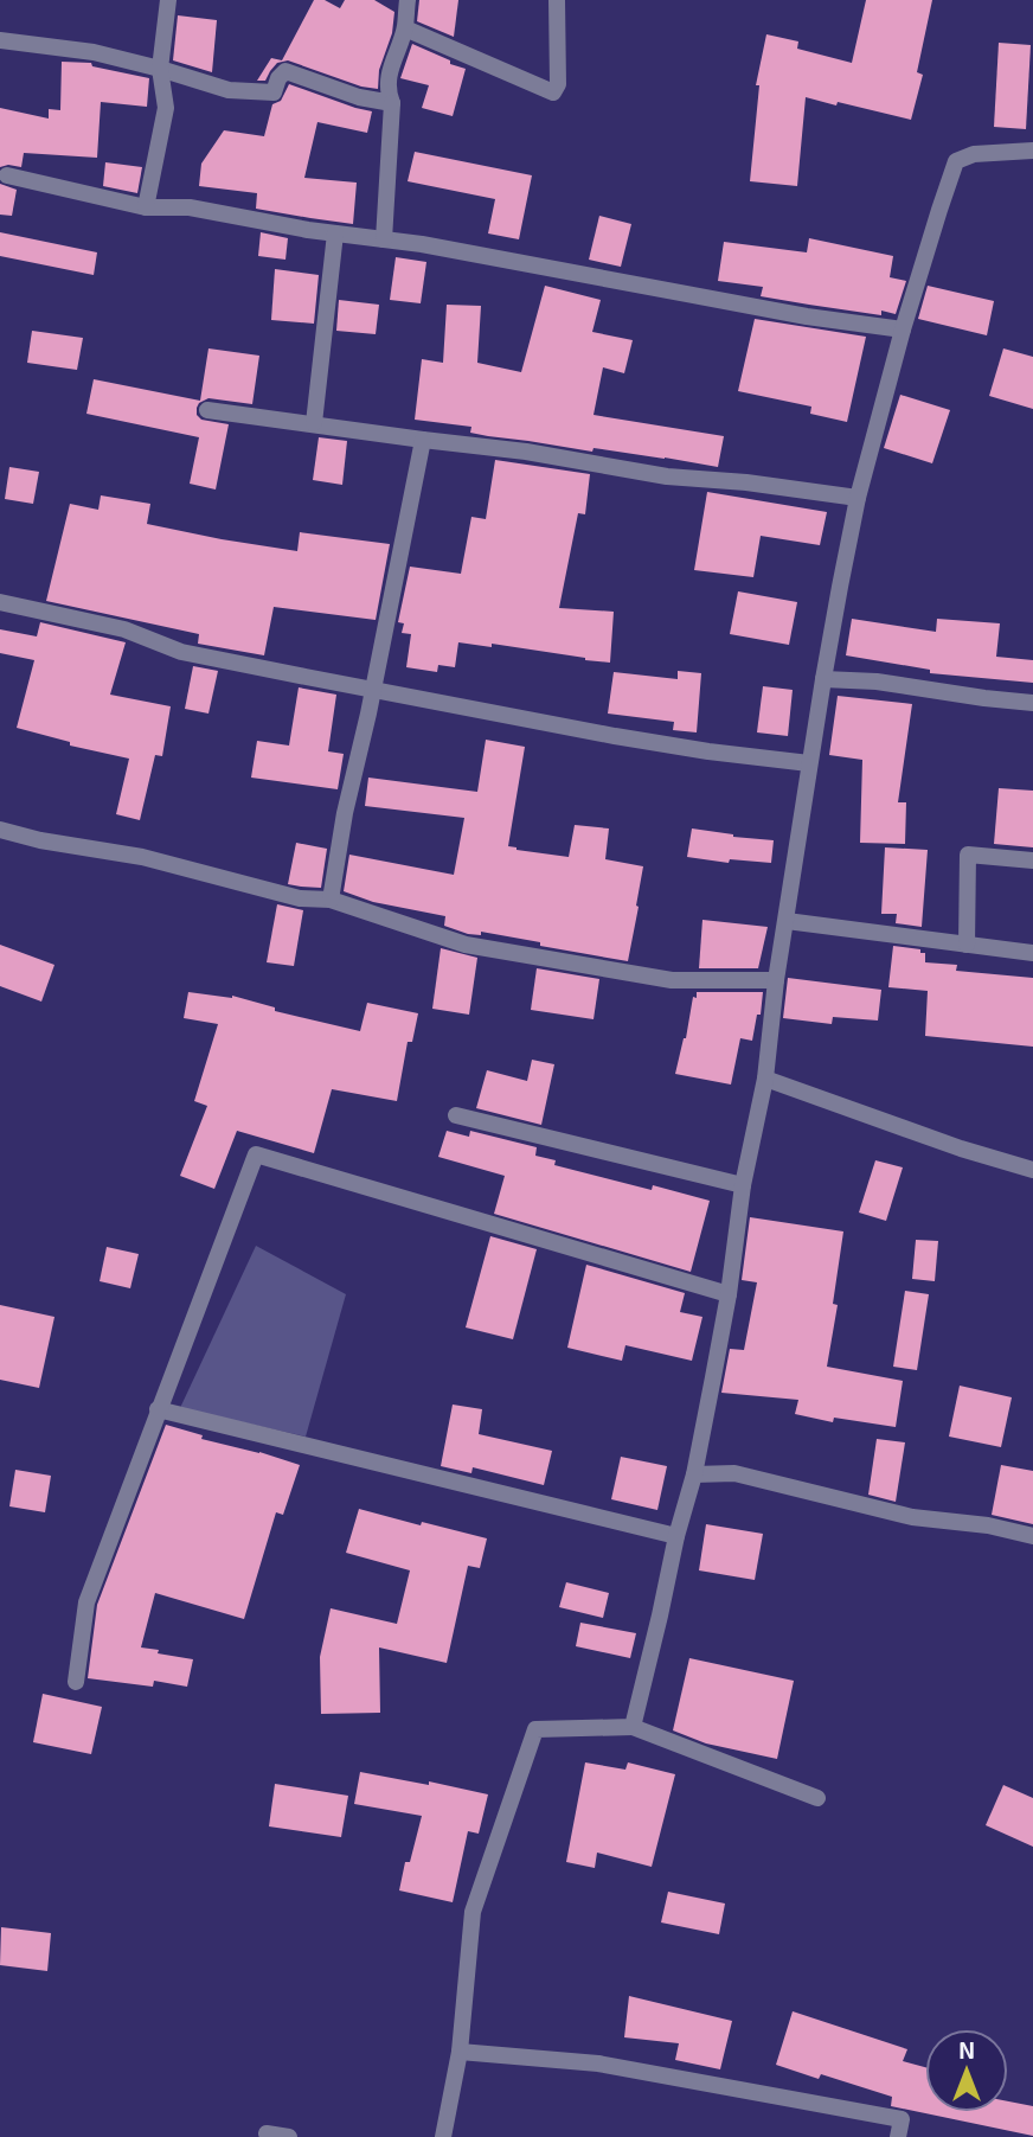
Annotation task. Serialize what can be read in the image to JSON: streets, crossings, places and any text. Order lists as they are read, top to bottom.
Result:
{
  "north": "top"
}
